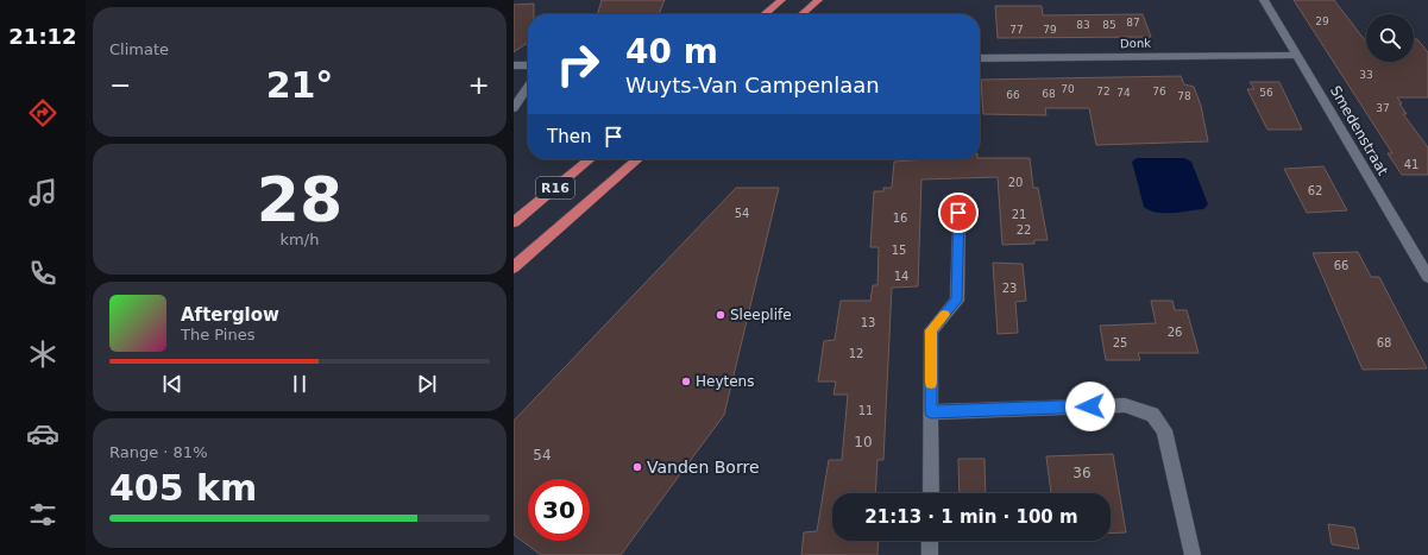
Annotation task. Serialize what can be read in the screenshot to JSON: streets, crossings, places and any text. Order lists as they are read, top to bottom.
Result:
{
  "streets": {
    "highway": ["R16"],
    "street": ["Donk", "Smedenstraat"]
  },
  "crossings": [
    ["Donk", "Smedenstraat"]
  ],
  "places": ["Sleeplife", "Heytens", "Vanden Borre"],
  "house_numbers": [
    "29",
    "87",
    "83",
    "85",
    "77",
    "79",
    "33",
    "70",
    "72",
    "76",
    "74",
    "56",
    "68",
    "66",
    "78",
    "37",
    "41",
    "20",
    "62",
    "54",
    "21",
    "16",
    "22",
    "15",
    "66",
    "14",
    "23",
    "13",
    "26",
    "25",
    "68",
    "12",
    "11",
    "10",
    "54",
    "36"
  ],
  "page": {
    "tabs": "21:12",
    "tile": [
      "Climate",
      ["28", "km/h"],
      ["Range · 81%", "405 km"]
    ],
    "turn": ["40 m", "Wuyts-Van Campenlaan"],
    "heat": ["−", "21°", "+"],
    "then": "Then",
    "song": ["Afterglow", "The Pines"],
    "limit": "30",
    "trip": "21:13 · 1 min · 100 m"
  }
}
